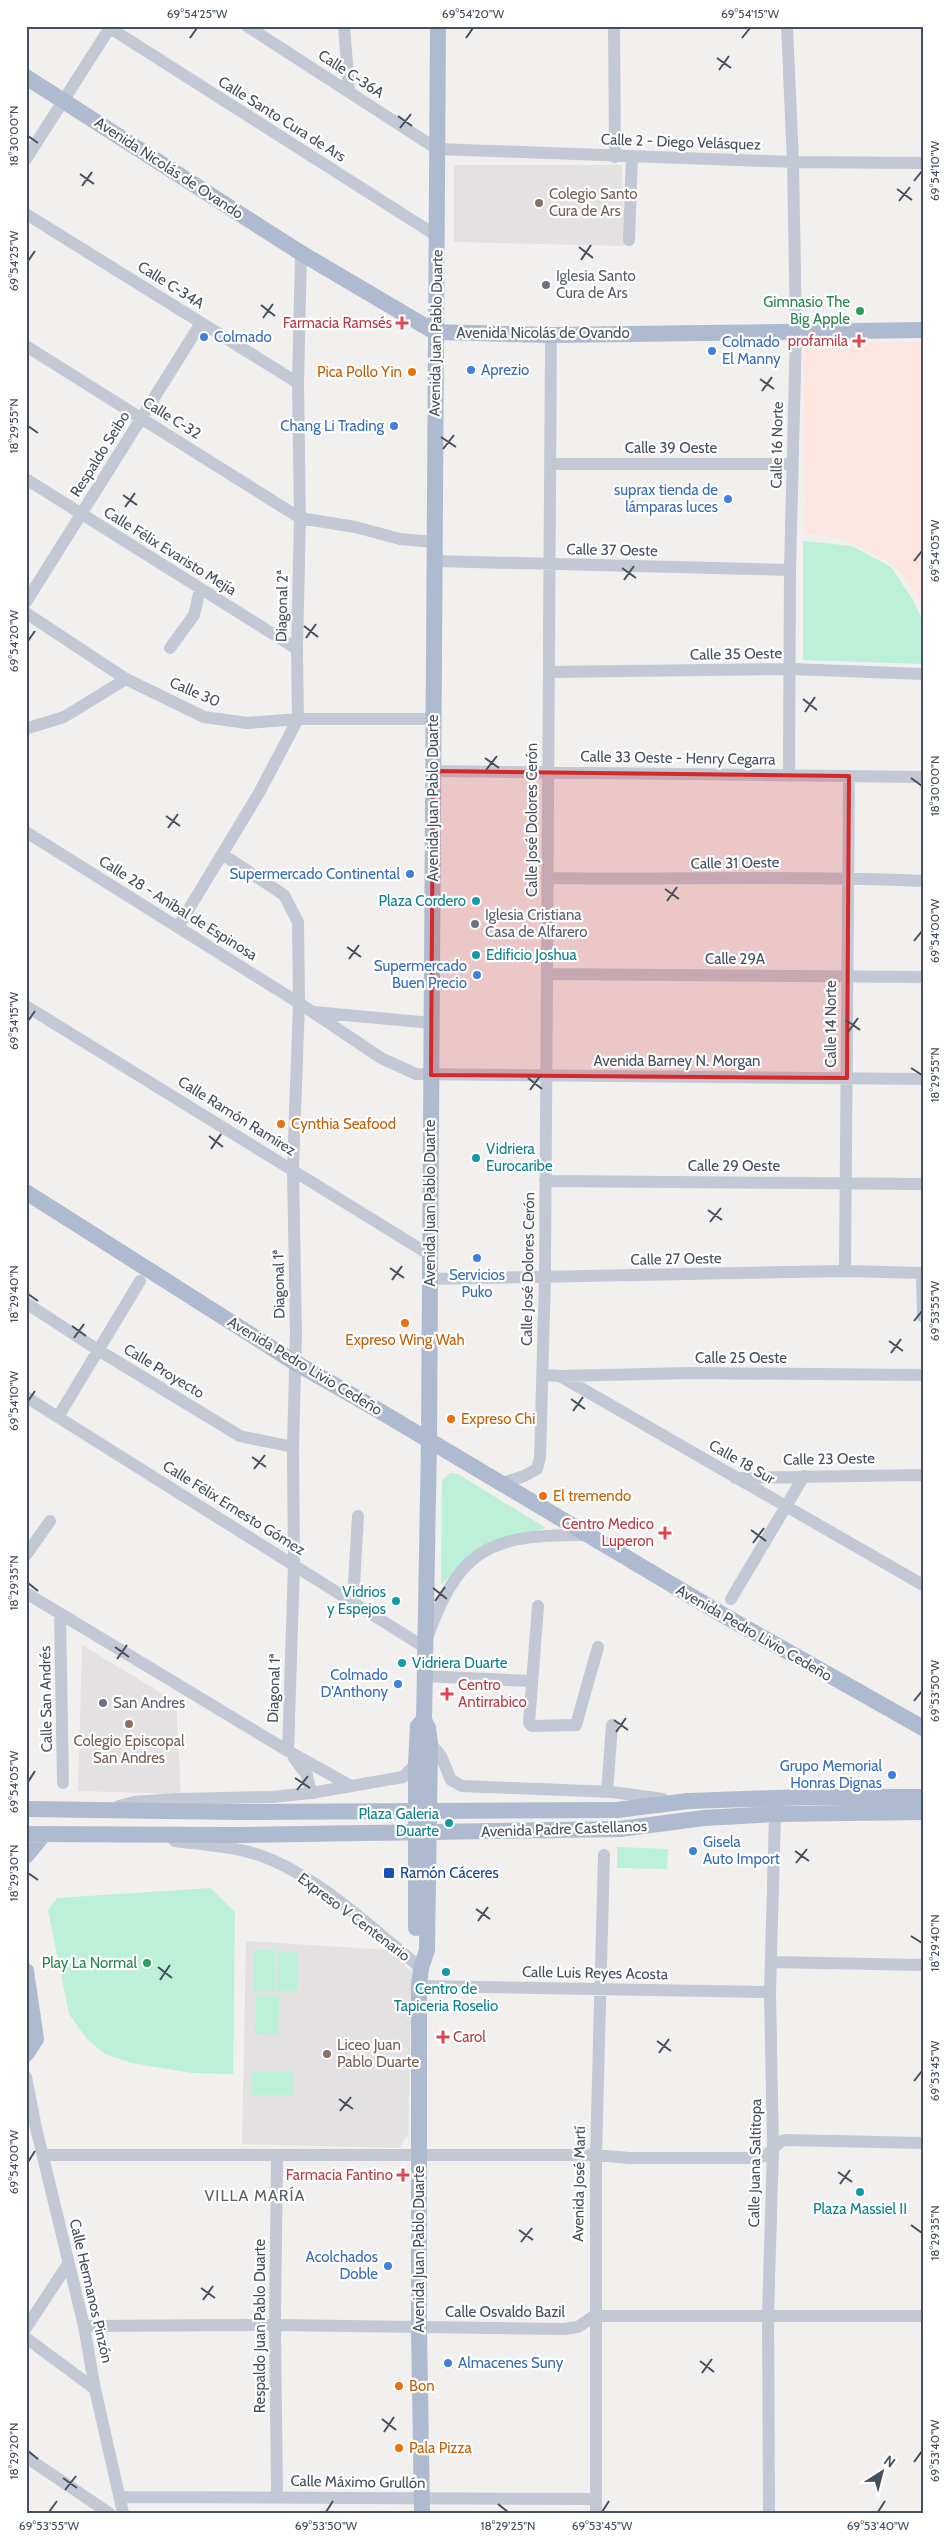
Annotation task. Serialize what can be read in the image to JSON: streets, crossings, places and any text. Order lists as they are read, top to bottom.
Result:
{
  "streets": {
    "main road": [
      "Avenida Nicolás de Ovando",
      "Avenida Juan Pablo Duarte",
      "Avenida Pedro Livio Cedeño",
      "Avenida Padre Castellanos",
      "Expreso V Centenario"
    ],
    "street": [
      "Calle C-36A",
      "Calle Santo Cura de Ars",
      "Calle 2 - Diego Velásquez",
      "Calle C-34A",
      "Calle C-32",
      "Calle 16 Norte",
      "Calle 39 Oeste",
      "Respaldo Seibo",
      "Calle 37 Oeste",
      "Calle Félix Evaristo Mejía",
      "Diagonal 2ª",
      "Calle 35 Oeste",
      "Calle 30",
      "Calle 33 Oeste - Henry Cegarra",
      "Calle José Dolores Cerón",
      "Calle 31 Oeste",
      "Calle 28 - Aníbal de Espinosa",
      "Calle 29A",
      "Calle 14 Norte",
      "Avenida Barney N. Morgan",
      "Calle Ramón Ramírez",
      "Calle 29 Oeste",
      "Calle 27 Oeste",
      "Diagonal 1ª",
      "Calle 25 Oeste",
      "Calle Proyecto",
      "Calle 23 Oeste",
      "Calle 18 Sur",
      "Calle Félix Ernesto Gómez",
      "Calle San Andrés",
      "Calle Luis Reyes Acosta",
      "Calle Juana Saltitopa",
      "Avenida José Martí",
      "Calle Hermanos Pinzón",
      "Calle Osvaldo Bazil",
      "Respaldo Juan Pablo Duarte",
      "Calle Máximo Grullón"
    ]
  },
  "crossings": [
    ["Calle C-36A", "Calle 2 - Diego Velásquez"],
    ["Calle C-36A", "Avenida Juan Pablo Duarte"],
    ["Calle Santo Cura de Ars", "Avenida Juan Pablo Duarte"],
    ["Calle 2 - Diego Velásquez", "Avenida Juan Pablo Duarte"],
    ["Calle 2 - Diego Velásquez", "Calle 16 Norte"],
    ["Avenida Nicolás de Ovando", "Avenida Juan Pablo Duarte"],
    ["Avenida Nicolás de Ovando", "Calle 16 Norte"],
    ["Avenida Nicolás de Ovando", "Diagonal 2ª"],
    ["Avenida Nicolás de Ovando", "Calle José Dolores Cerón"],
    ["Calle C-34A", "Respaldo Seibo"],
    ["Calle C-34A", "Diagonal 2ª"],
    ["Avenida Juan Pablo Duarte", "Calle 37 Oeste"],
    ["Avenida Juan Pablo Duarte", "Calle 30"],
    ["Avenida Juan Pablo Duarte", "Calle 33 Oeste - Henry Cegarra"],
    ["Avenida Juan Pablo Duarte", "Calle 28 - Aníbal de Espinosa"],
    ["Avenida Juan Pablo Duarte", "Avenida Barney N. Morgan"],
    ["Avenida Juan Pablo Duarte", "Calle Ramón Ramírez"],
    ["Avenida Juan Pablo Duarte", "Calle 27 Oeste"],
    ["Avenida Juan Pablo Duarte", "Avenida Pedro Livio Cedeño"],
    ["Avenida Juan Pablo Duarte", "Calle Félix Ernesto Gómez"],
    ["Avenida Juan Pablo Duarte", "Expreso V Centenario"],
    ["Avenida Juan Pablo Duarte", "Calle Luis Reyes Acosta"],
    ["Avenida Juan Pablo Duarte", "Calle Osvaldo Bazil"],
    ["Avenida Juan Pablo Duarte", "Calle Máximo Grullón"],
    ["Calle C-32", "Respaldo Seibo"],
    ["Calle C-32", "Diagonal 2ª"],
    ["Calle 16 Norte", "Calle 39 Oeste"],
    ["Calle 16 Norte", "Calle 37 Oeste"],
    ["Calle 16 Norte", "Calle 35 Oeste"],
    ["Calle 16 Norte", "Calle 33 Oeste - Henry Cegarra"],
    ["Calle 39 Oeste", "Calle José Dolores Cerón"],
    ["Respaldo Seibo", "Calle Félix Evaristo Mejía"],
    ["Calle 37 Oeste", "Calle José Dolores Cerón"],
    ["Calle Félix Evaristo Mejía", "Diagonal 2ª"],
    ["Diagonal 2ª", "Calle 30"],
    ["Diagonal 2ª", "Calle 28 - Aníbal de Espinosa"],
    ["Diagonal 2ª", "Diagonal 1ª"],
    ["Calle 35 Oeste", "Calle José Dolores Cerón"],
    ["Calle 33 Oeste - Henry Cegarra", "Calle José Dolores Cerón"],
    ["Calle 33 Oeste - Henry Cegarra", "Calle 14 Norte"],
    ["Calle José Dolores Cerón", "Calle 31 Oeste"],
    ["Calle José Dolores Cerón", "Calle 29A"],
    ["Calle José Dolores Cerón", "Avenida Barney N. Morgan"],
    ["Calle José Dolores Cerón", "Calle 29 Oeste"],
    ["Calle José Dolores Cerón", "Calle 27 Oeste"],
    ["Calle José Dolores Cerón", "Avenida Pedro Livio Cedeño"],
    ["Calle José Dolores Cerón", "Calle 18 Sur"],
    ["Calle 31 Oeste", "Calle 14 Norte"],
    ["Calle 28 - Aníbal de Espinosa", "Avenida Barney N. Morgan"],
    ["Calle 28 - Aníbal de Espinosa", "Diagonal 1ª"],
    ["Calle 29A", "Calle 14 Norte"],
    ["Calle 14 Norte", "Avenida Barney N. Morgan"],
    ["Calle 14 Norte", "Calle 29 Oeste"],
    ["Calle 14 Norte", "Calle 27 Oeste"],
    ["Calle Ramón Ramírez", "Diagonal 1ª"],
    ["Diagonal 1ª", "Avenida Pedro Livio Cedeño"],
    ["Diagonal 1ª", "Calle Proyecto"],
    ["Diagonal 1ª", "Calle Félix Ernesto Gómez"],
    ["Calle 25 Oeste", "Calle 18 Sur"],
    ["Calle 23 Oeste", "Calle 18 Sur"],
    ["Avenida Padre Castellanos", "Expreso V Centenario"],
    ["Avenida Padre Castellanos", "Calle Juana Saltitopa"],
    ["Calle Luis Reyes Acosta", "Calle Juana Saltitopa"],
    ["Calle Luis Reyes Acosta", "Avenida José Martí"],
    ["Calle Juana Saltitopa", "Calle Osvaldo Bazil"],
    ["Avenida José Martí", "Calle Osvaldo Bazil"],
    ["Avenida José Martí", "Calle Máximo Grullón"],
    ["Calle Hermanos Pinzón", "Calle Osvaldo Bazil"],
    ["Calle Hermanos Pinzón", "Calle Máximo Grullón"],
    ["Calle Osvaldo Bazil", "Respaldo Juan Pablo Duarte"],
    ["Respaldo Juan Pablo Duarte", "Calle Máximo Grullón"]
  ],
  "districts": ["VILLA MARÍA"],
  "places": {
    "other": [
      "Colegio Santo Cura de Ars",
      "Iglesia Santo Cura de Ars",
      "Gimnasio The Big Apple",
      "Colmado",
      "Colmado El Manny",
      "Aprezio",
      "Pica Pollo Yin",
      "Chang Li Trading",
      "suprax tienda de lámparas luces",
      "Supermercado Continental",
      "Plaza Cordero",
      "Iglesia Cristiana Casa de Alfarero",
      "Edificio Joshua",
      "Supermercado Buen Precio",
      "Cynthia Seafood",
      "Vidriera Eurocaribe",
      "Servicios Puko",
      "Expreso Wing Wah",
      "Expreso Chi",
      "El tremendo",
      "Vidrios y Espejos",
      "Vidriera Duarte",
      "Colmado D'Anthony",
      "San Andres",
      "Colegio Episcopal San Andres",
      "Grupo Memorial Honras Dignas",
      "Plaza Galeria Duarte",
      "Gisela Auto Import",
      "Play La Normal",
      "Centro de Tapiceria Roselio",
      "Liceo Juan Pablo Duarte",
      "Plaza Massiel II",
      "Acolchados Doble",
      "Almacenes Suny",
      "Bon",
      "Pala Pizza"
    ],
    "health": [
      "Farmacia Ramsés",
      "profamila",
      "Centro Medico Luperon",
      "Centro Antirrabico",
      "Carol",
      "Farmacia Fantino"
    ],
    "transit": ["Ramón Cáceres"]
  },
  "north": "top right",
  "coordinates": [
    "69°54'25\"W",
    "69°54'20\"W",
    "69°54'15\"W",
    "18°30'00\"N",
    "69°54'10\"W",
    "18°29'55\"N",
    "69°54'05\"W",
    "69°54'00\"W",
    "18°29'40\"N",
    "69°53'55\"W",
    "18°29'35\"N",
    "69°53'50\"W",
    "18°29'30\"N",
    "69°53'45\"W",
    "69°53'40\"W",
    "18°29'20\"N",
    "18°29'25\"N"
  ]
}
